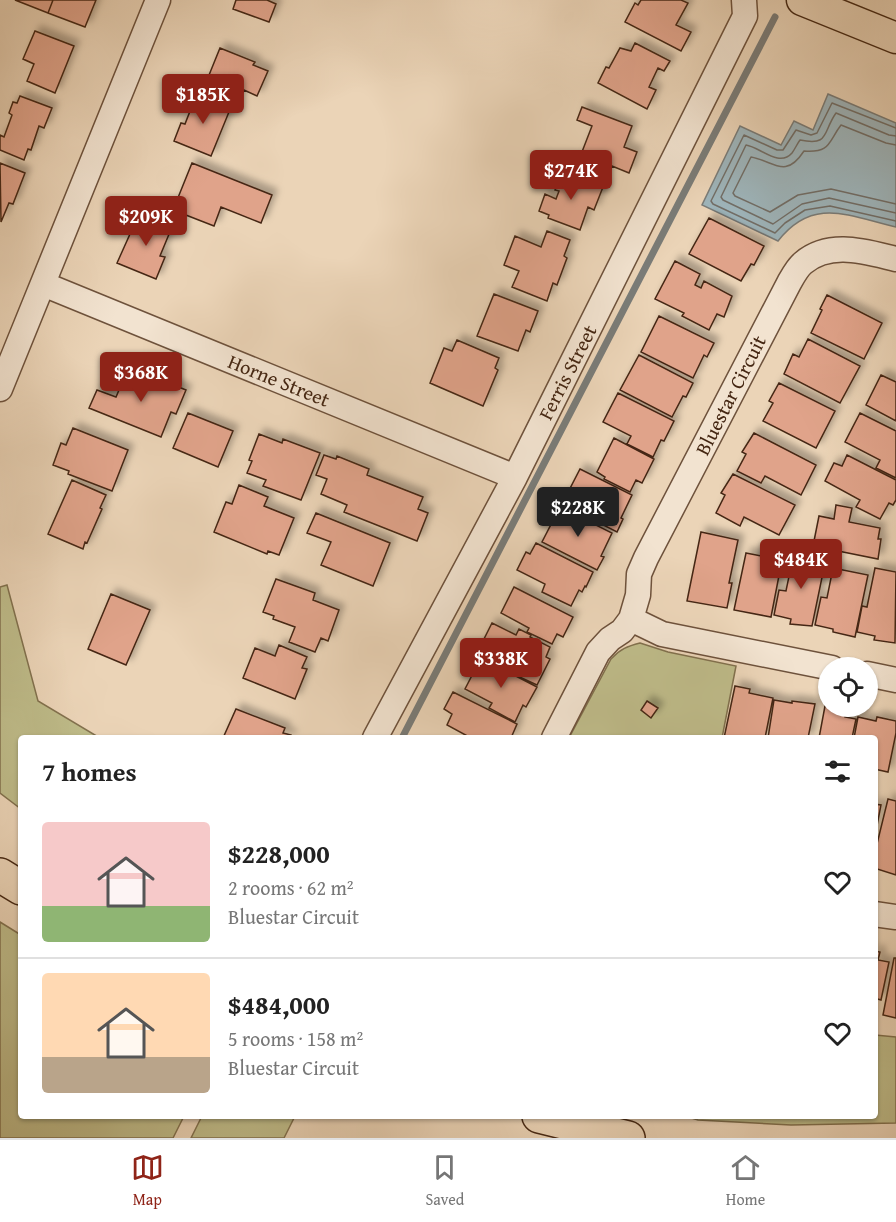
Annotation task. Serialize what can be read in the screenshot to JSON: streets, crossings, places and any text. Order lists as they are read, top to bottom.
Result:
{
  "streets": {
    "street": ["Ferris Street", "Horne Street", "Bluestar Circuit"]
  },
  "crossings": [
    ["Ferris Street", "Horne Street"]
  ],
  "page": {
    "price": [
      "$185K",
      "$274K",
      "$209K",
      "$368K",
      "$228K",
      "$484K",
      "$338K"
    ],
    "heading": "7 homes",
    "list": [
      {
        "name": "$228,000",
        "note": "2 rooms · 62 m² · Bluestar Circuit"
      },
      {
        "name": "$484,000",
        "note": "5 rooms · 158 m² · Bluestar Circuit"
      }
    ],
    "tabs": ["Map", "Saved", "Home"]
  }
}
